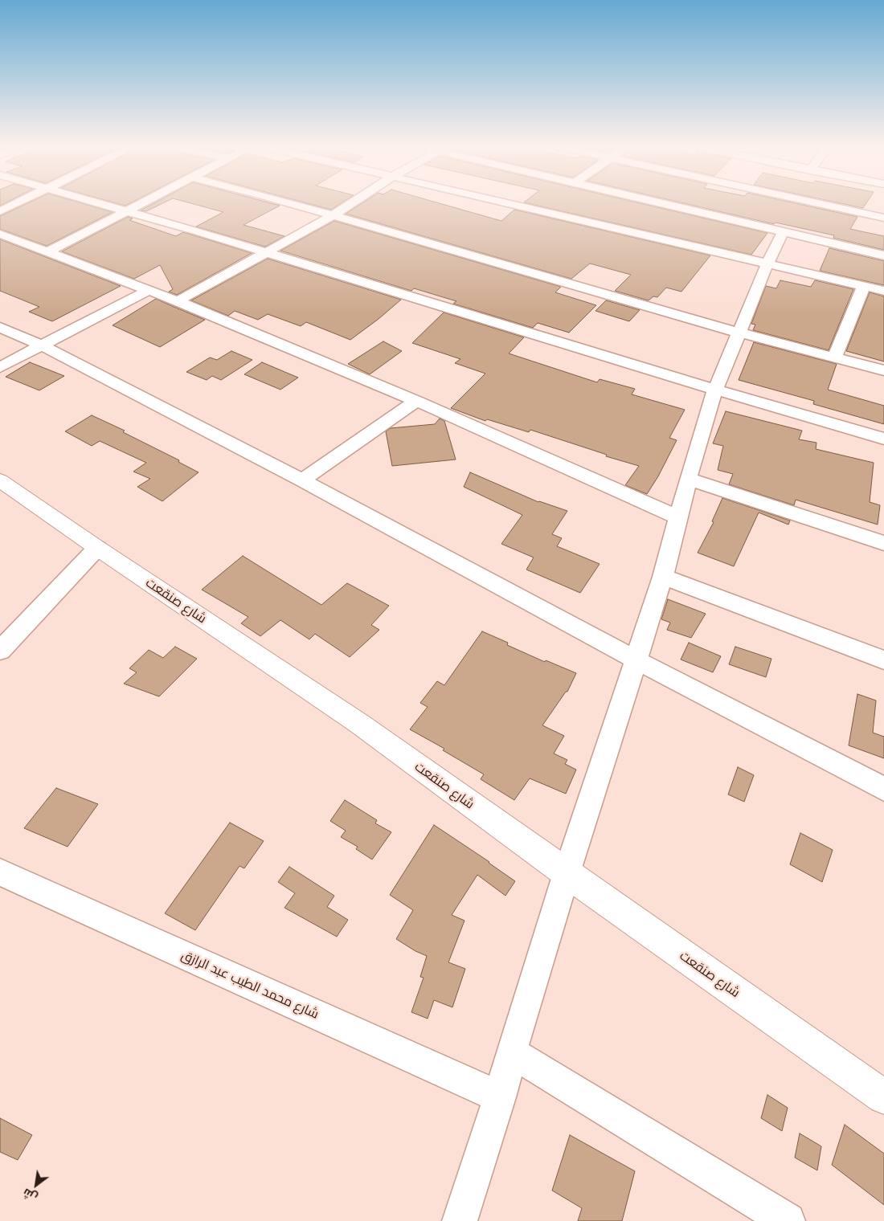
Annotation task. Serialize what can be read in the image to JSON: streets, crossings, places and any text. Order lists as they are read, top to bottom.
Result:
{
  "streets": {
    "street": ["شارع صنقعت", "شارع محمد الطيب عبد الرازق"]
  },
  "north": "bottom left"
}
